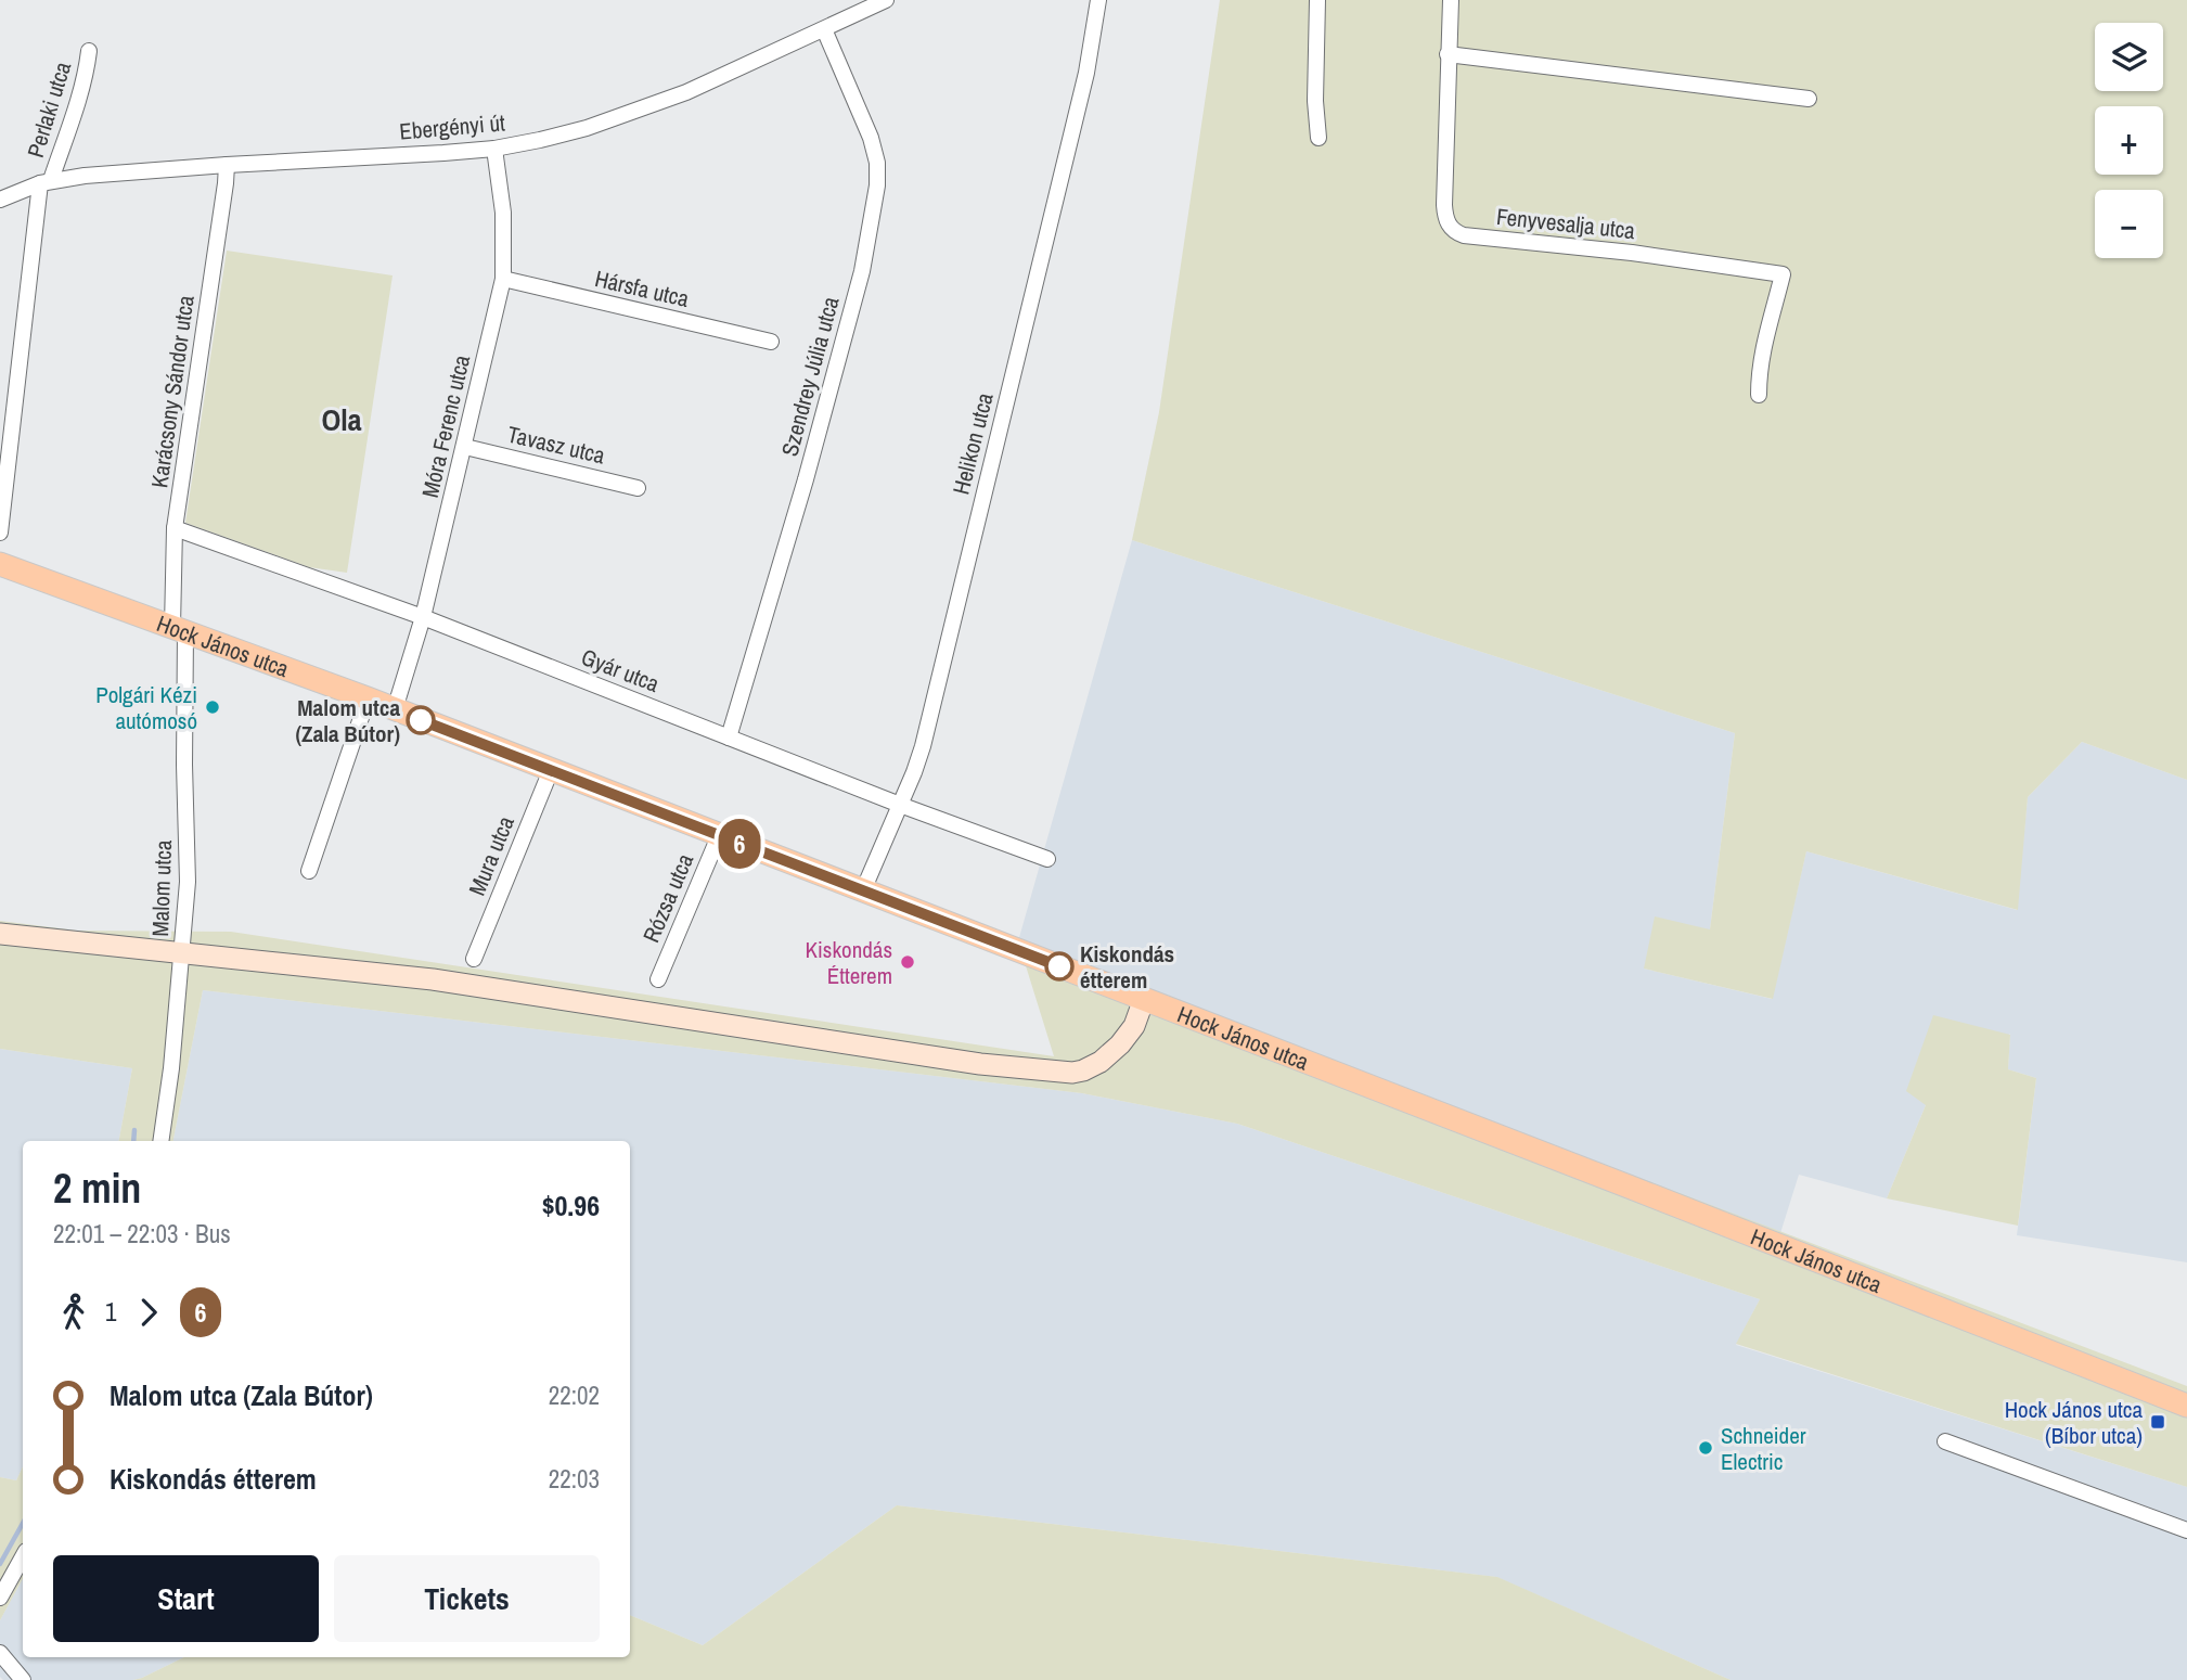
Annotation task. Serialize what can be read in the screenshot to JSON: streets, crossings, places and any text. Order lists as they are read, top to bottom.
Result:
{
  "streets": {
    "main road": ["Hock János utca"],
    "street": [
      "Perlaki utca",
      "Ebergényi út",
      "Fenyvesalja utca",
      "Hársfa utca",
      "Szendrey Júlia utca",
      "Karácsony Sándor utca",
      "Móra Ferenc utca",
      "Helikon utca",
      "Tavasz utca",
      "Gyár utca",
      "Mura utca",
      "Malom utca",
      "Rózsa utca"
    ]
  },
  "crossings": [
    ["Perlaki utca", "Ebergényi út"],
    ["Ebergényi út", "Szendrey Júlia utca"],
    ["Ebergényi út", "Karácsony Sándor utca"],
    ["Ebergényi út", "Móra Ferenc utca"],
    ["Hársfa utca", "Móra Ferenc utca"],
    ["Szendrey Júlia utca", "Gyár utca"],
    ["Karácsony Sándor utca", "Hock János utca"],
    ["Karácsony Sándor utca", "Gyár utca"],
    ["Karácsony Sándor utca", "Malom utca"],
    ["Móra Ferenc utca", "Tavasz utca"],
    ["Móra Ferenc utca", "Hock János utca"],
    ["Móra Ferenc utca", "Gyár utca"],
    ["Helikon utca", "Hock János utca"],
    ["Helikon utca", "Gyár utca"],
    ["Hock János utca", "Mura utca"],
    ["Hock János utca", "Malom utca"],
    ["Hock János utca", "Rózsa utca"]
  ],
  "districts": ["Ola"],
  "places": {
    "other": [
      "Polgári Kézi autómosó",
      "Malom utca (Zala Bútor)",
      "Kiskondás Étterem",
      "Kiskondás étterem",
      "Schneider Electric"
    ],
    "transit": ["Hock János utca (Bíbor utca)"]
  },
  "lines": ["bus line 6"],
  "page": {
    "on_map": "6",
    "map_buttons": ["+", "−"],
    "heading": ["2 min", "22:01 – 22:03 · Bus", "$0.96"],
    "legs": ["1", "6"],
    "list": [
      {
        "name": "Malom utca (Zala Bútor)",
        "value": "22:02"
      },
      {
        "name": "Kiskondás étterem",
        "value": "22:03"
      }
    ],
    "buttons": ["Start", "Tickets"]
  }
}
